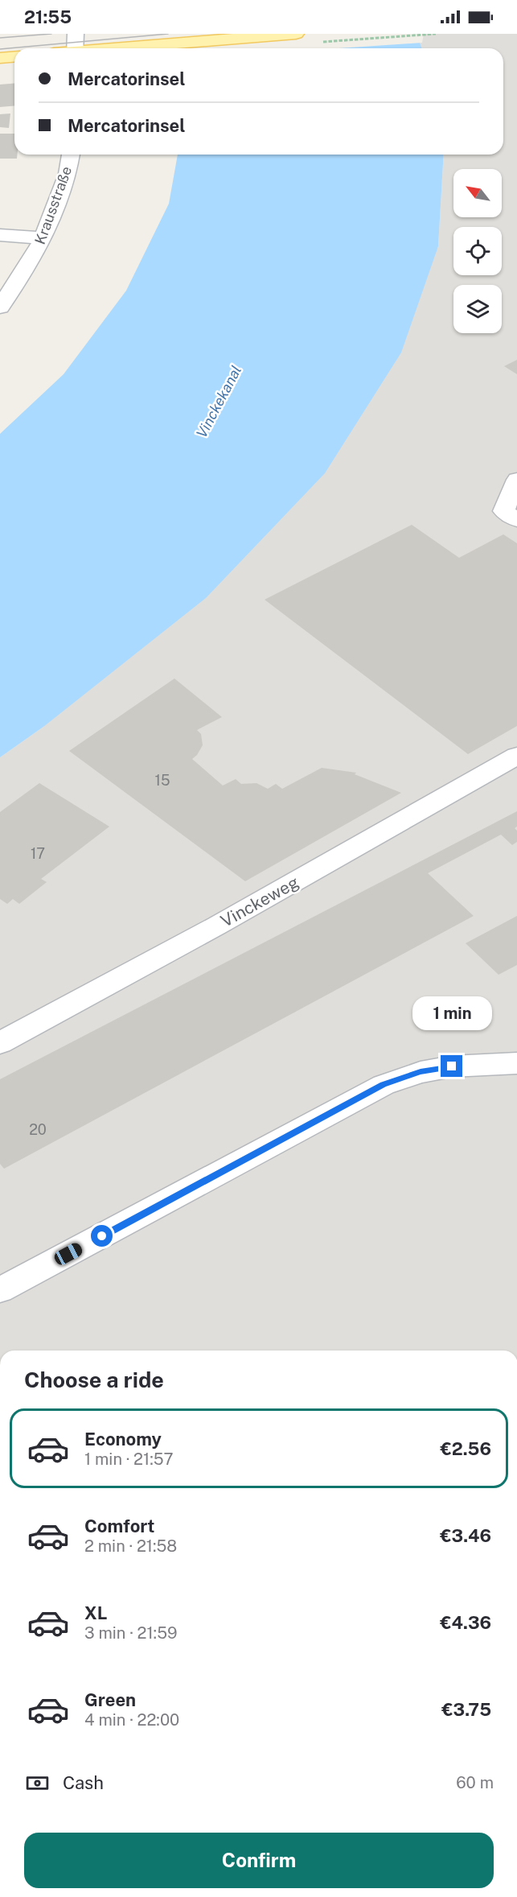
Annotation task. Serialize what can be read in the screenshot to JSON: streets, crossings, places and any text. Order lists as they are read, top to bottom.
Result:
{
  "streets": {
    "street": ["Krausstraße", "Vinckeweg"]
  },
  "water": ["Vinckekanal"],
  "house_numbers": ["15", "17", "20"],
  "north": "top left",
  "page": {
    "status": "21:55",
    "banner": ["Mercatorinsel", "Mercatorinsel"],
    "bubble": "1 min",
    "heading": "Choose a ride",
    "list": [
      {
        "name": "Economy",
        "note": "1 min · 21:57",
        "value": "€2.56"
      },
      {
        "name": "Comfort",
        "note": "2 min · 21:58",
        "value": "€3.46"
      },
      {
        "name": "XL",
        "note": "3 min · 21:59",
        "value": "€4.36"
      },
      {
        "name": "Green",
        "note": "4 min · 22:00",
        "value": "€3.75"
      }
    ],
    "pay": ["Cash", "60 m"],
    "buttons": "Confirm"
  }
}
